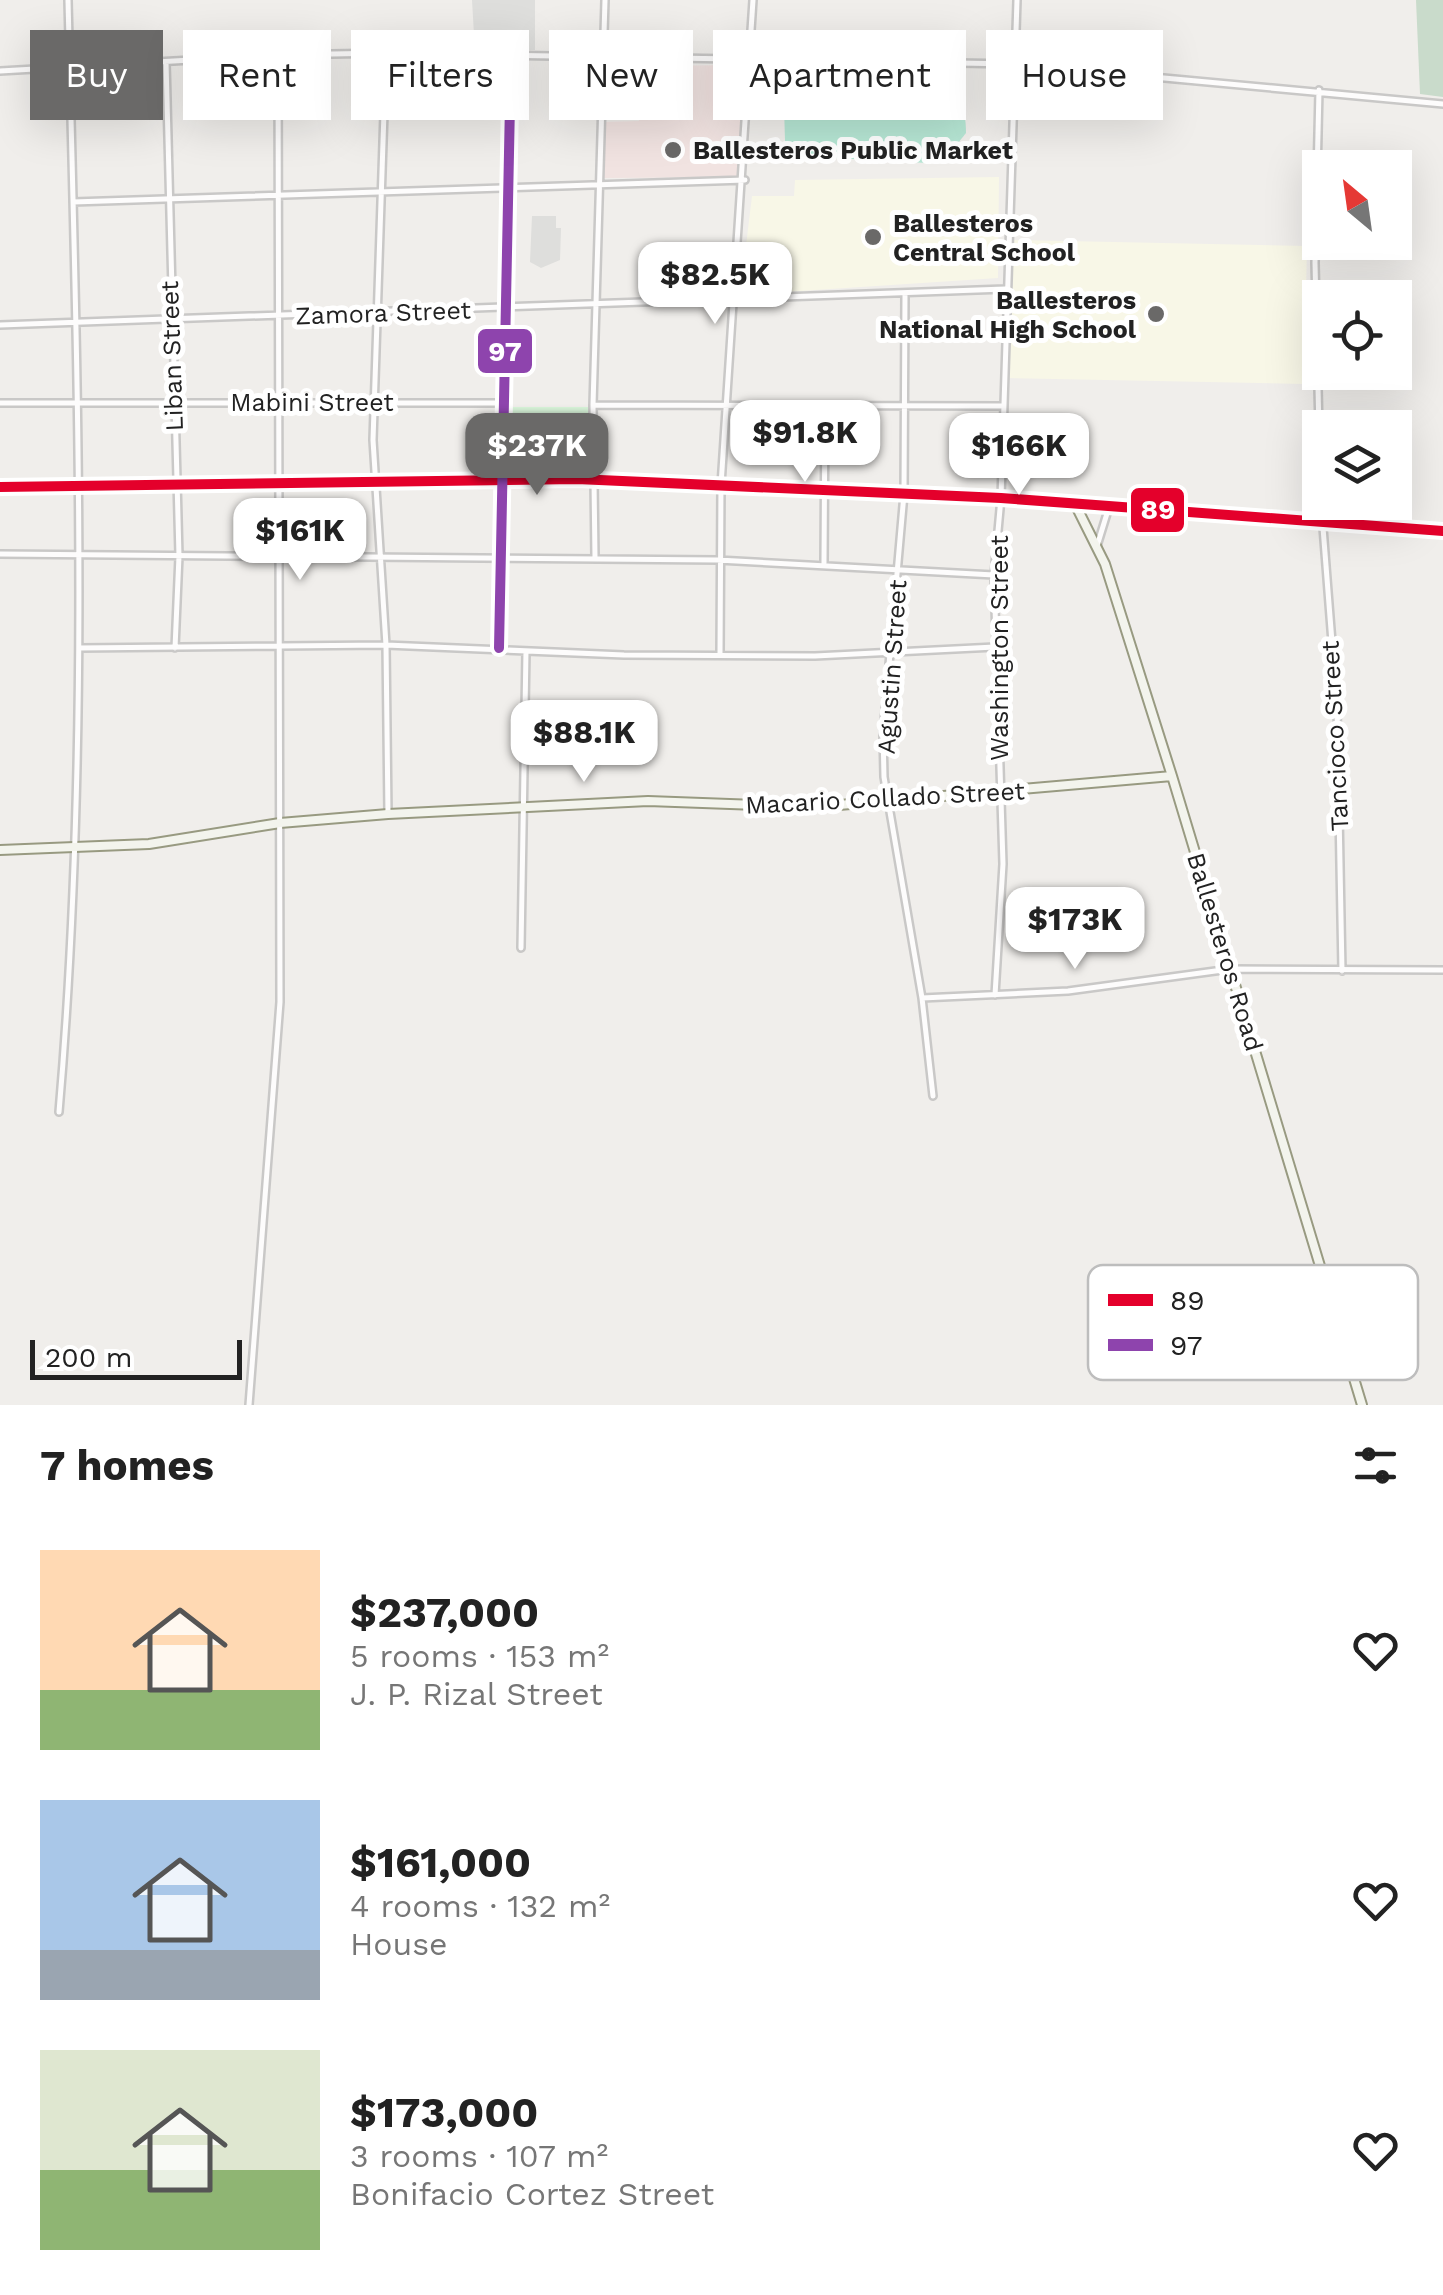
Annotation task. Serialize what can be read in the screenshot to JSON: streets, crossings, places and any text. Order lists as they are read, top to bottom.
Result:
{
  "streets": {
    "main road": ["Macario Collado Street", "Ballesteros Road"],
    "street": [
      "Zamora Street",
      "Liban Street",
      "Mabini Street",
      "Washington Street",
      "Agustin Street",
      "Tancioco Street"
    ]
  },
  "crossings": [
    ["Zamora Street", "Liban Street"],
    ["Zamora Street", "Washington Street"],
    ["Zamora Street", "Agustin Street"],
    ["Liban Street", "Mabini Street"],
    ["Washington Street", "Macario Collado Street"],
    ["Agustin Street", "Macario Collado Street"],
    ["Macario Collado Street", "Ballesteros Road"]
  ],
  "places": ["Ballesteros Public Market", "Ballesteros Central School", "Ballesteros National High School"],
  "lines": ["transit line 97", "transit line 89"],
  "legend": ["89", "97"],
  "scale_bar": "200 m",
  "north": "top left",
  "page": {
    "chip": [
      "Buy",
      "Rent",
      "Filters",
      "New",
      "Apartment",
      "House"
    ],
    "price": [
      "$82.5K",
      "$91.8K",
      "$237K",
      "$166K",
      "$161K",
      "$88.1K",
      "$173K"
    ],
    "scale": "200 m",
    "heading": "7 homes",
    "list": [
      {
        "name": "$237,000",
        "note": "5 rooms · 153 m² · J. P. Rizal Street"
      },
      {
        "name": "$161,000",
        "note": "4 rooms · 132 m² · House"
      },
      {
        "name": "$173,000",
        "note": "3 rooms · 107 m² · Bonifacio Cortez Street"
      }
    ]
  }
}
